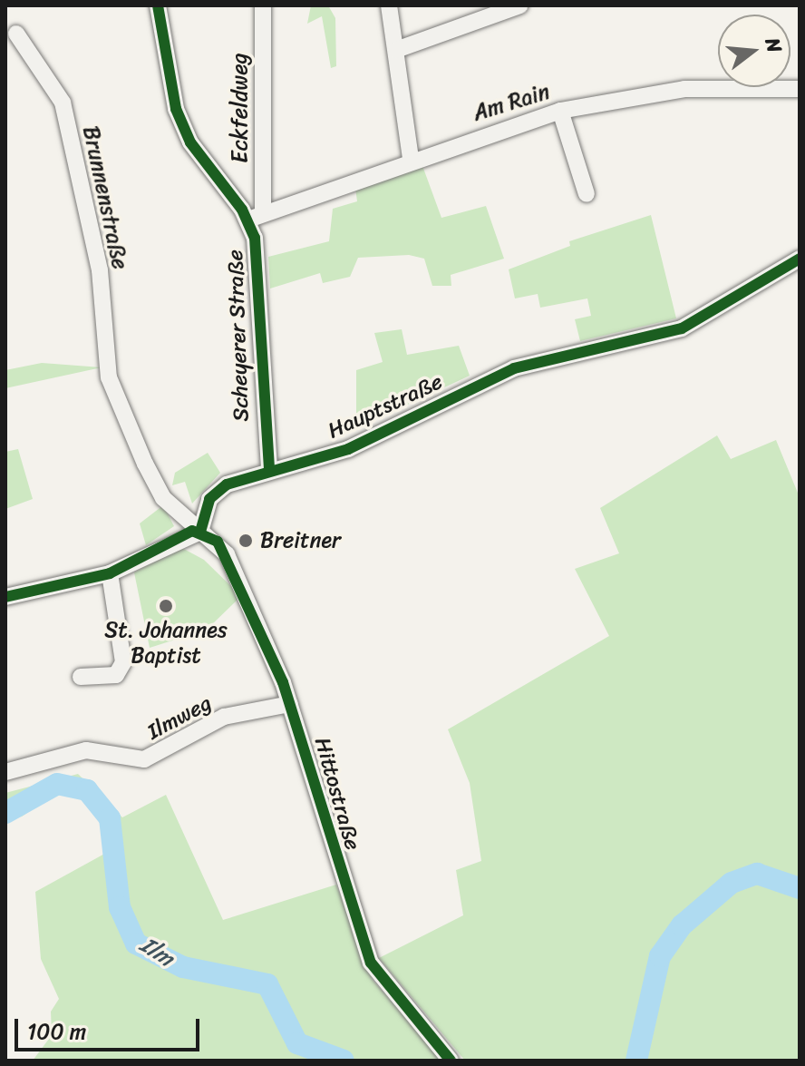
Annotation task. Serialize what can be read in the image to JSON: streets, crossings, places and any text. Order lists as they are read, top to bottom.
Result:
{
  "streets": {
    "street": [
      "Am Rain",
      "Eckfeldweg",
      "Brunnenstraße",
      "Scheyerer Straße",
      "Hauptstraße",
      "Ilmweg",
      "Hittostraße"
    ]
  },
  "crossings": [
    ["Am Rain", "Eckfeldweg"],
    ["Am Rain", "Scheyerer Straße"],
    ["Eckfeldweg", "Scheyerer Straße"],
    ["Brunnenstraße", "Hauptstraße"],
    ["Brunnenstraße", "Hittostraße"],
    ["Scheyerer Straße", "Hauptstraße"],
    ["Hauptstraße", "Hittostraße"],
    ["Ilmweg", "Hittostraße"]
  ],
  "water": ["Ilm"],
  "places": ["Breitner", "St. Johannes Baptist"],
  "scale_bar": "100 m",
  "north": "right"
}
